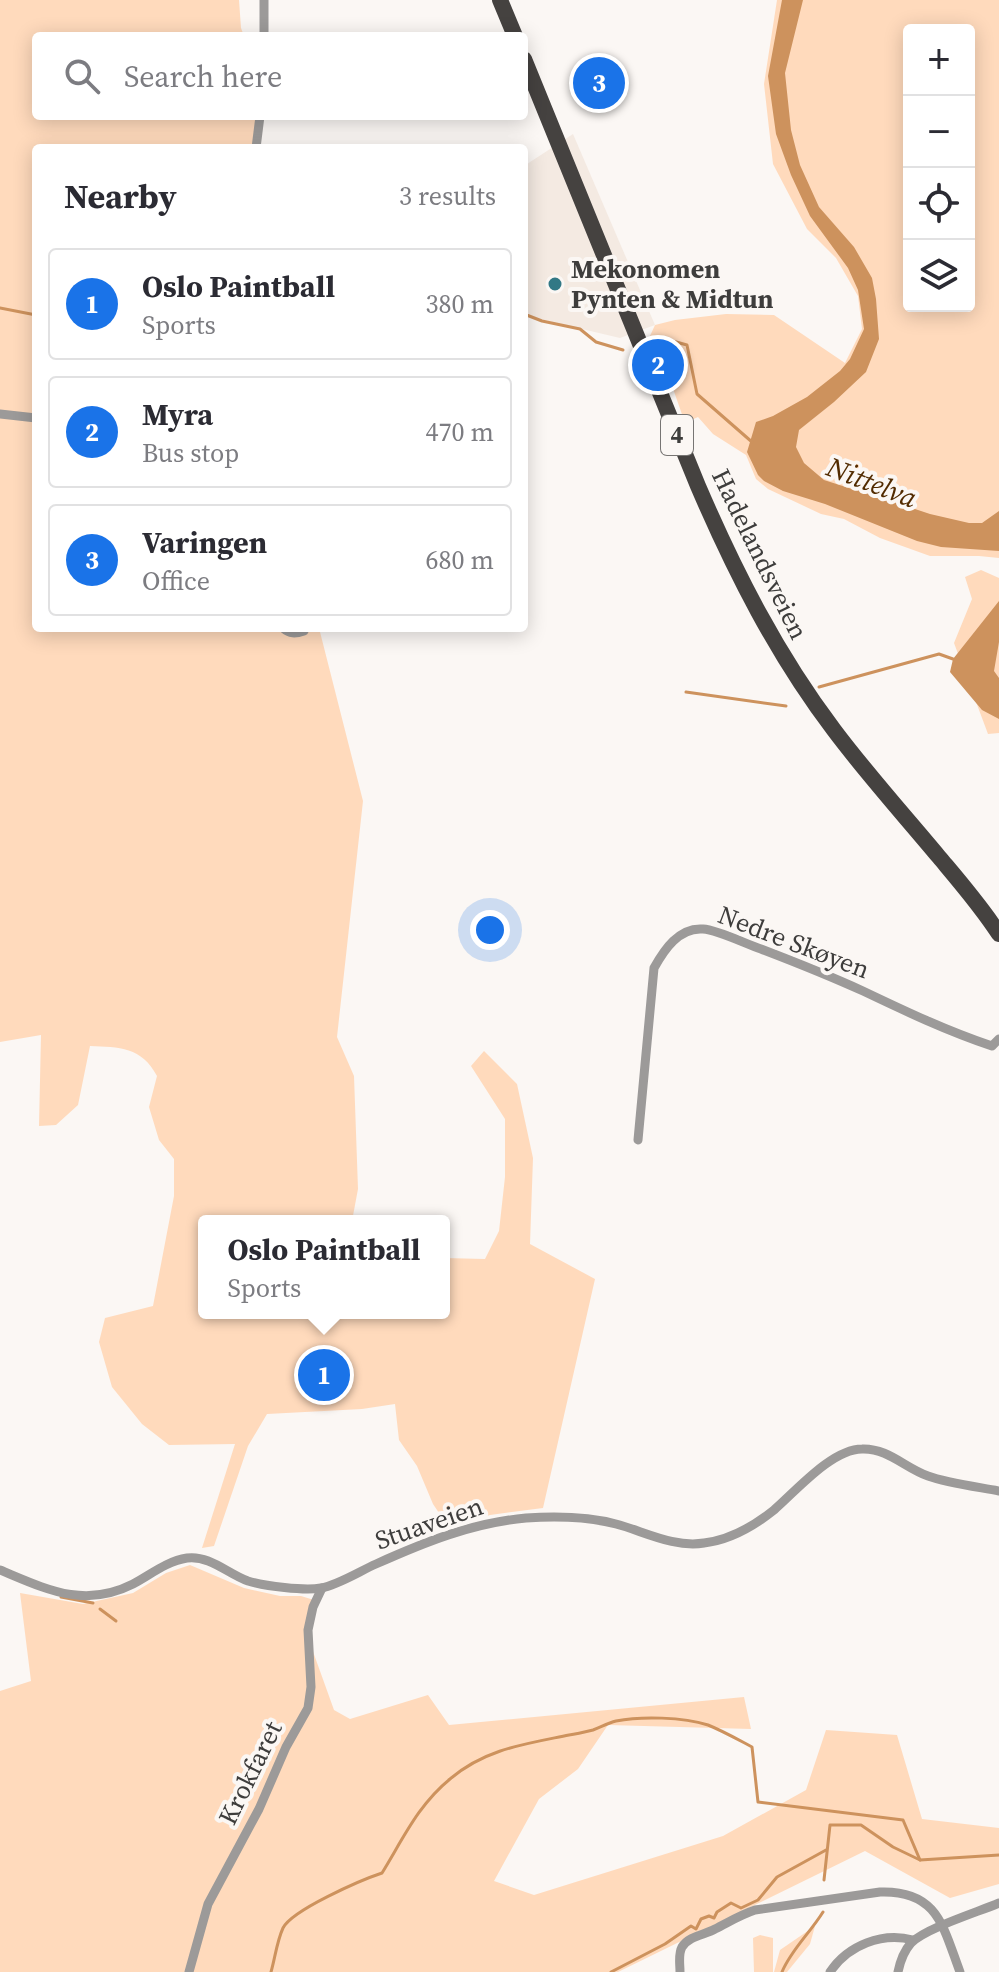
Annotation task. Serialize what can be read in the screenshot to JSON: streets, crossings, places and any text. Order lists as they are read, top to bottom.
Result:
{
  "streets": {
    "highway": ["4", "Hadelandsveien"],
    "street": ["Nedre Skøyen", "Stuaveien", "Krokfaret"]
  },
  "crossings": [
    ["Stuaveien", "Krokfaret"]
  ],
  "water": ["Nittelva"],
  "places": ["Mekonomen Pynten & Midtun"],
  "page": {
    "map_buttons": ["+", "−"],
    "search": "Search here",
    "pins": ["3", "2", "1"],
    "heading": ["Nearby", "3 results"],
    "list": [
      {
        "mark": "1",
        "name": "Oslo Paintball",
        "note": "Sports",
        "value": "380 m"
      },
      {
        "mark": "2",
        "name": "Myra",
        "note": "Bus stop",
        "value": "470 m"
      },
      {
        "mark": "3",
        "name": "Varingen",
        "note": "Office",
        "value": "680 m"
      }
    ],
    "popup": ["Oslo Paintball", "Sports"]
  }
}
